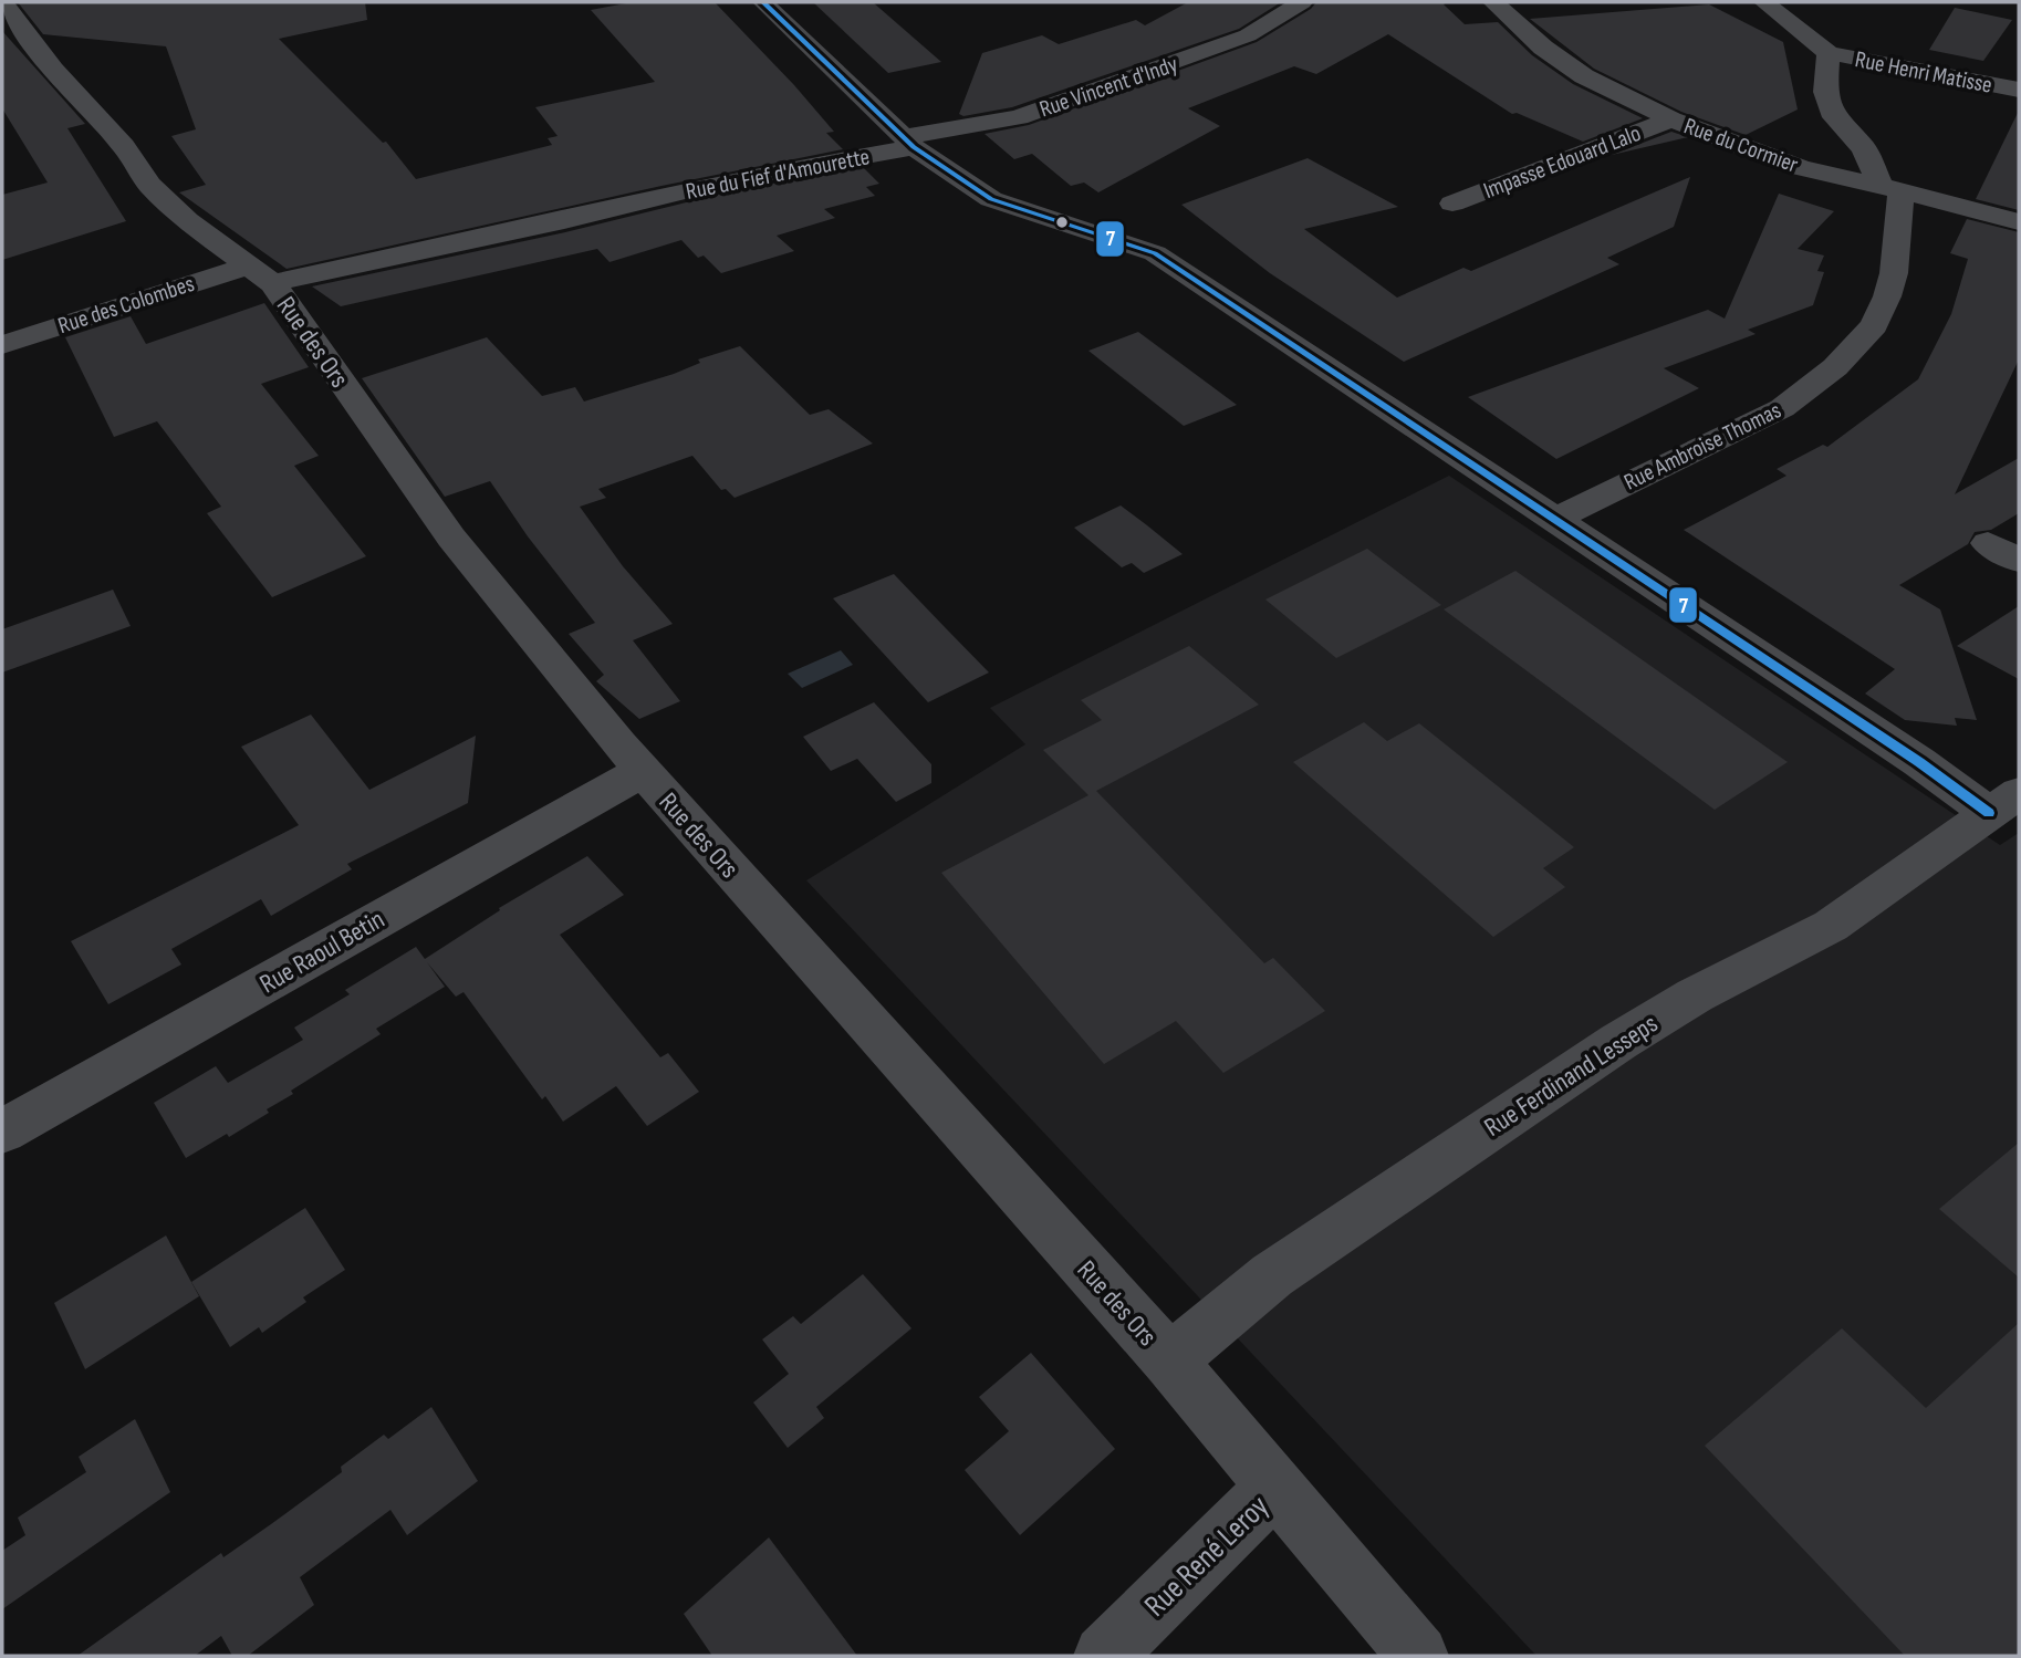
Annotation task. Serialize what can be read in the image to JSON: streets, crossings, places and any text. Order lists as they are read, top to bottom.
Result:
{
  "streets": {
    "street": [
      "Rue Henri Matisse",
      "Rue Vincent d'Indy",
      "Rue du Cormier",
      "Impasse Edouard Lalo",
      "Rue du Fief d'Amourette",
      "Rue des Colombes",
      "Rue des Ors",
      "Rue Ambroise Thomas",
      "Rue Raoul Betin",
      "Rue Ferdinand Lesseps",
      "Rue René Leroy"
    ]
  },
  "crossings": [
    ["Rue Henri Matisse", "Rue Ambroise Thomas"],
    ["Rue Vincent d'Indy", "Rue du Fief d'Amourette"],
    ["Rue du Cormier", "Impasse Edouard Lalo"],
    ["Rue du Cormier", "Rue Ambroise Thomas"],
    ["Rue du Fief d'Amourette", "Rue des Colombes"],
    ["Rue du Fief d'Amourette", "Rue des Ors"],
    ["Rue des Colombes", "Rue des Ors"],
    ["Rue des Ors", "Rue Raoul Betin"],
    ["Rue des Ors", "Rue Ferdinand Lesseps"],
    ["Rue des Ors", "Rue René Leroy"]
  ],
  "lines": ["transit line 7"]
}
